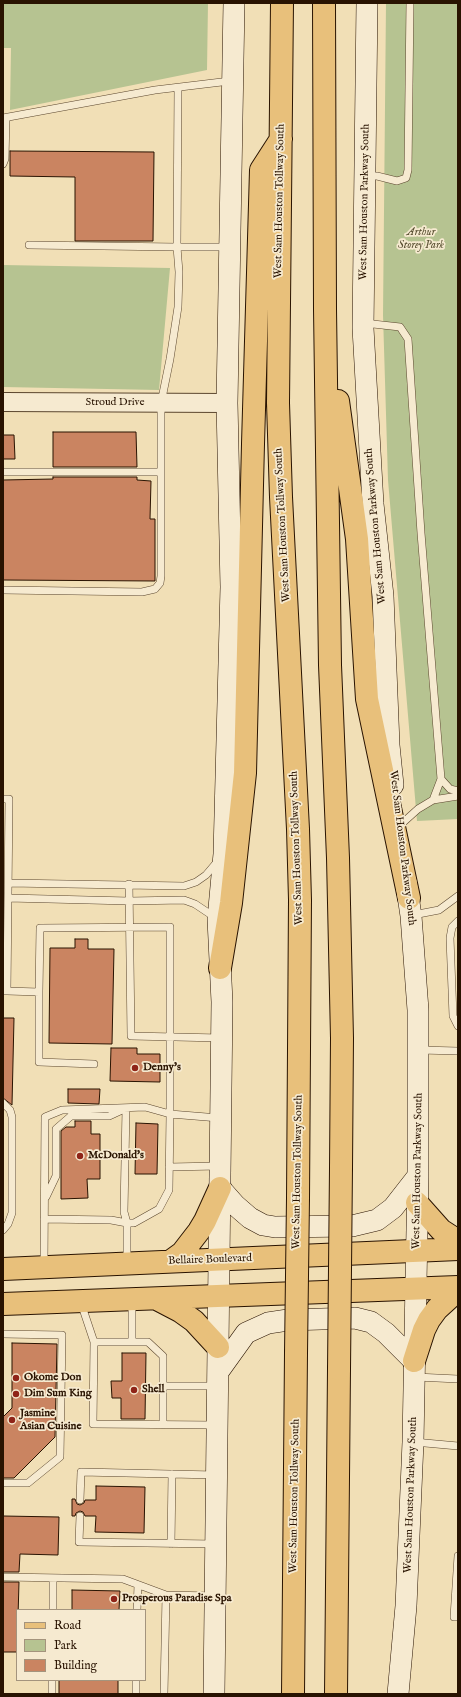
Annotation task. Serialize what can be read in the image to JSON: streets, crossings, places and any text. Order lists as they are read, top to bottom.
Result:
{
  "streets": {
    "main road": ["West Sam Houston Tollway South", "West Sam Houston Parkway South", "Bellaire Boulevard"],
    "street": ["Stroud Drive"]
  },
  "crossings": [
    ["West Sam Houston Parkway South", "Bellaire Boulevard"]
  ],
  "parks": ["Arthur Storey Park"],
  "places": [
    "Denny's",
    "McDonald's",
    "Okome Don",
    "Shell",
    "Dim Sum King",
    "Jasmine Asian Cuisine",
    "Prosperous Paradise Spa"
  ],
  "legend": ["Road", "Park", "Building"]
}
